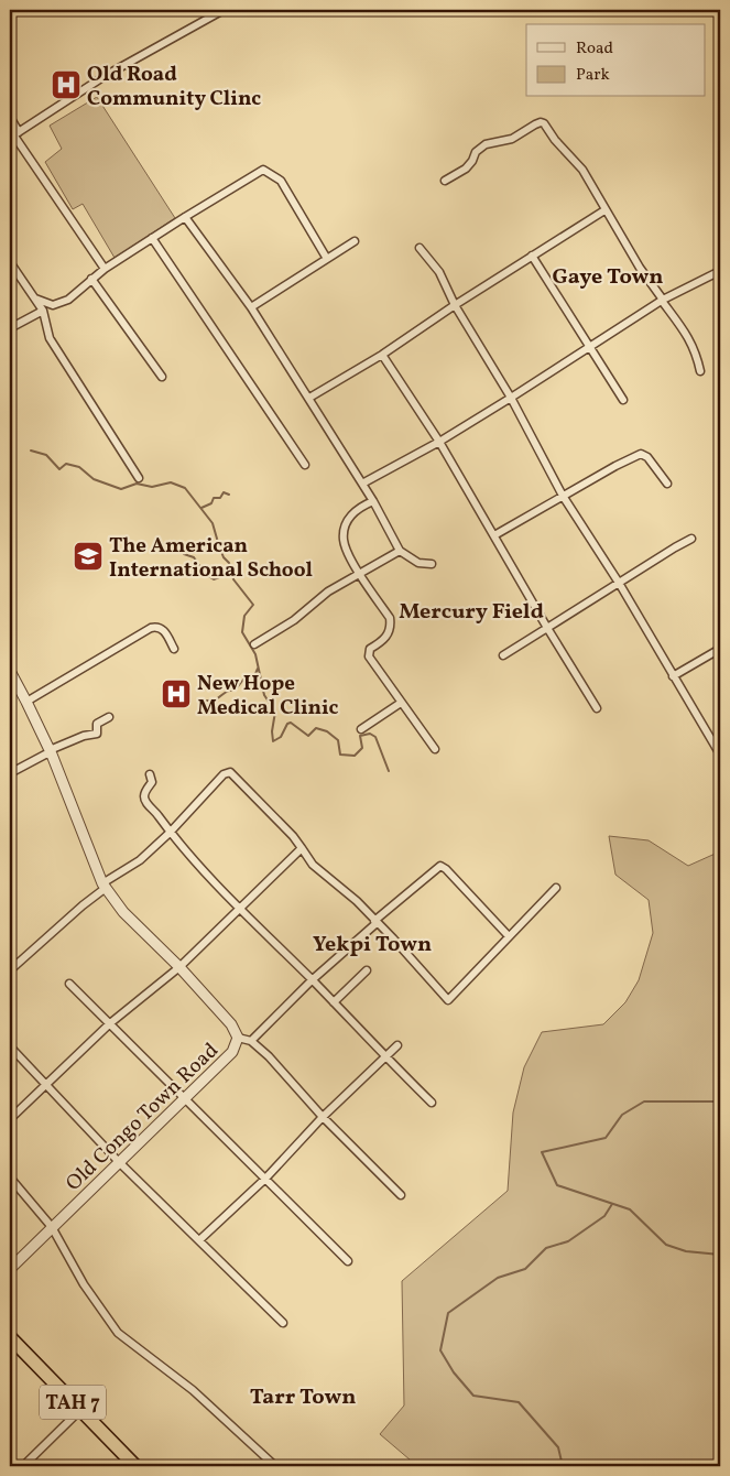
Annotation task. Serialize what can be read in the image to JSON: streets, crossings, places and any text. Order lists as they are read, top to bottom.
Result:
{
  "streets": {
    "highway": ["TAH 7"],
    "street": ["Old Congo Town Road"]
  },
  "districts": [
    "Gaye Town",
    "Mercury Field",
    "Yekpi Town",
    "Tarr Town"
  ],
  "places": {
    "hospital": ["Old Road Community Clinc", "New Hope Medical Clinic"],
    "school or university": ["The American International School"]
  },
  "legend": ["Road", "Park"]
}
